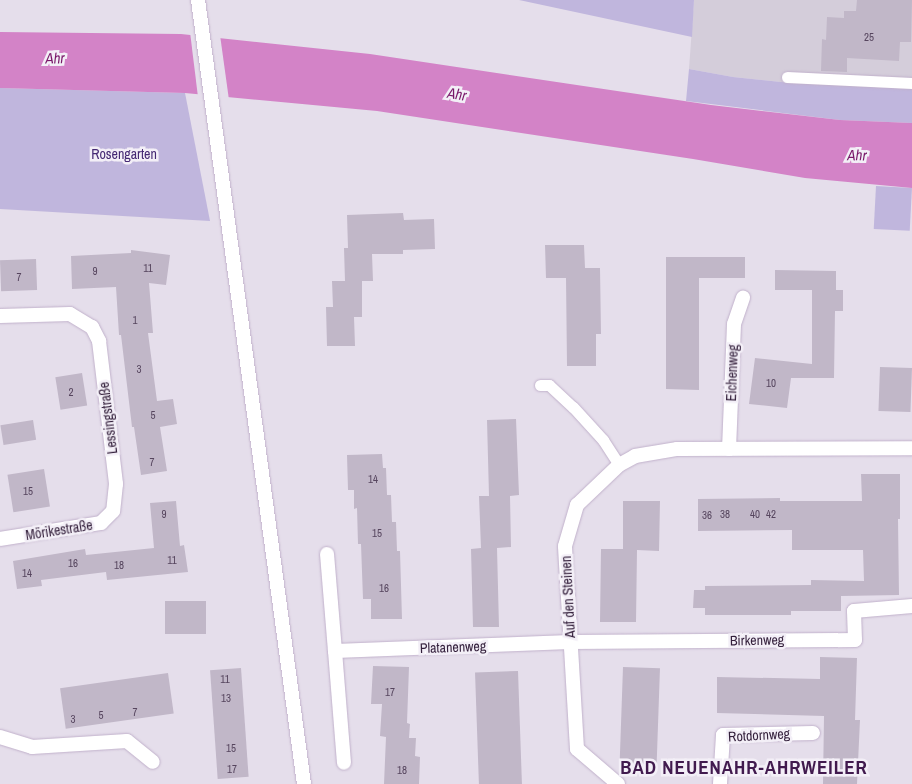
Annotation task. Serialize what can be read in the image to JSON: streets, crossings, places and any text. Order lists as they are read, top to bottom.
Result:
{
  "streets": {
    "street": [
      "Eichenweg",
      "Lessingstraße",
      "Mörikestraße",
      "Auf den Steinen",
      "Birkenweg",
      "Platanenweg",
      "Rotdornweg"
    ]
  },
  "crossings": [
    ["Eichenweg", "Auf den Steinen"],
    ["Lessingstraße", "Mörikestraße"],
    ["Auf den Steinen", "Birkenweg"],
    ["Auf den Steinen", "Platanenweg"],
    ["Birkenweg", "Platanenweg"]
  ],
  "districts": ["BAD NEUENAHR-AHRWEILER"],
  "water": ["Ahr"],
  "parks": ["Rosengarten"],
  "house_numbers": [
    "25",
    "11",
    "9",
    "7",
    "1",
    "3",
    "10",
    "2",
    "5",
    "7",
    "14",
    "15",
    "9",
    "38",
    "40",
    "42",
    "36",
    "15",
    "11",
    "16",
    "18",
    "14",
    "16",
    "11",
    "17",
    "13",
    "7",
    "5",
    "3",
    "15",
    "17",
    "18"
  ]
}
